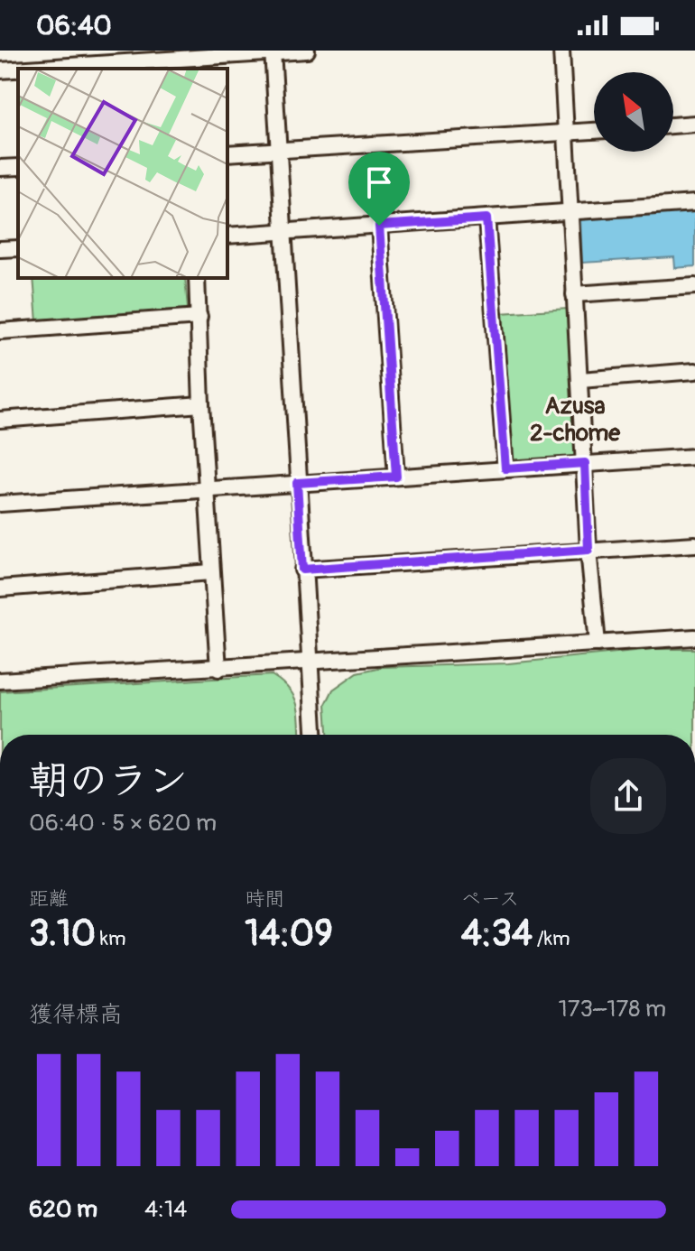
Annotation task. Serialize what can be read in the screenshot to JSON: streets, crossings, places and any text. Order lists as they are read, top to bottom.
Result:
{
  "districts": ["Azusa 2-chome"],
  "north": "top left",
  "page": {
    "status": "06:40",
    "heading": ["朝のラン", "06:40 · 5 × 620 m"],
    "stats": [
      ["距離", "3.10 km"],
      ["時間", "14:09"],
      ["ペース", "4:34 /km"]
    ],
    "chart": ["獲得標高", "173–178 m"],
    "list": [
      {
        "name": "620 m",
        "note": "4:14"
      }
    ]
  }
}
